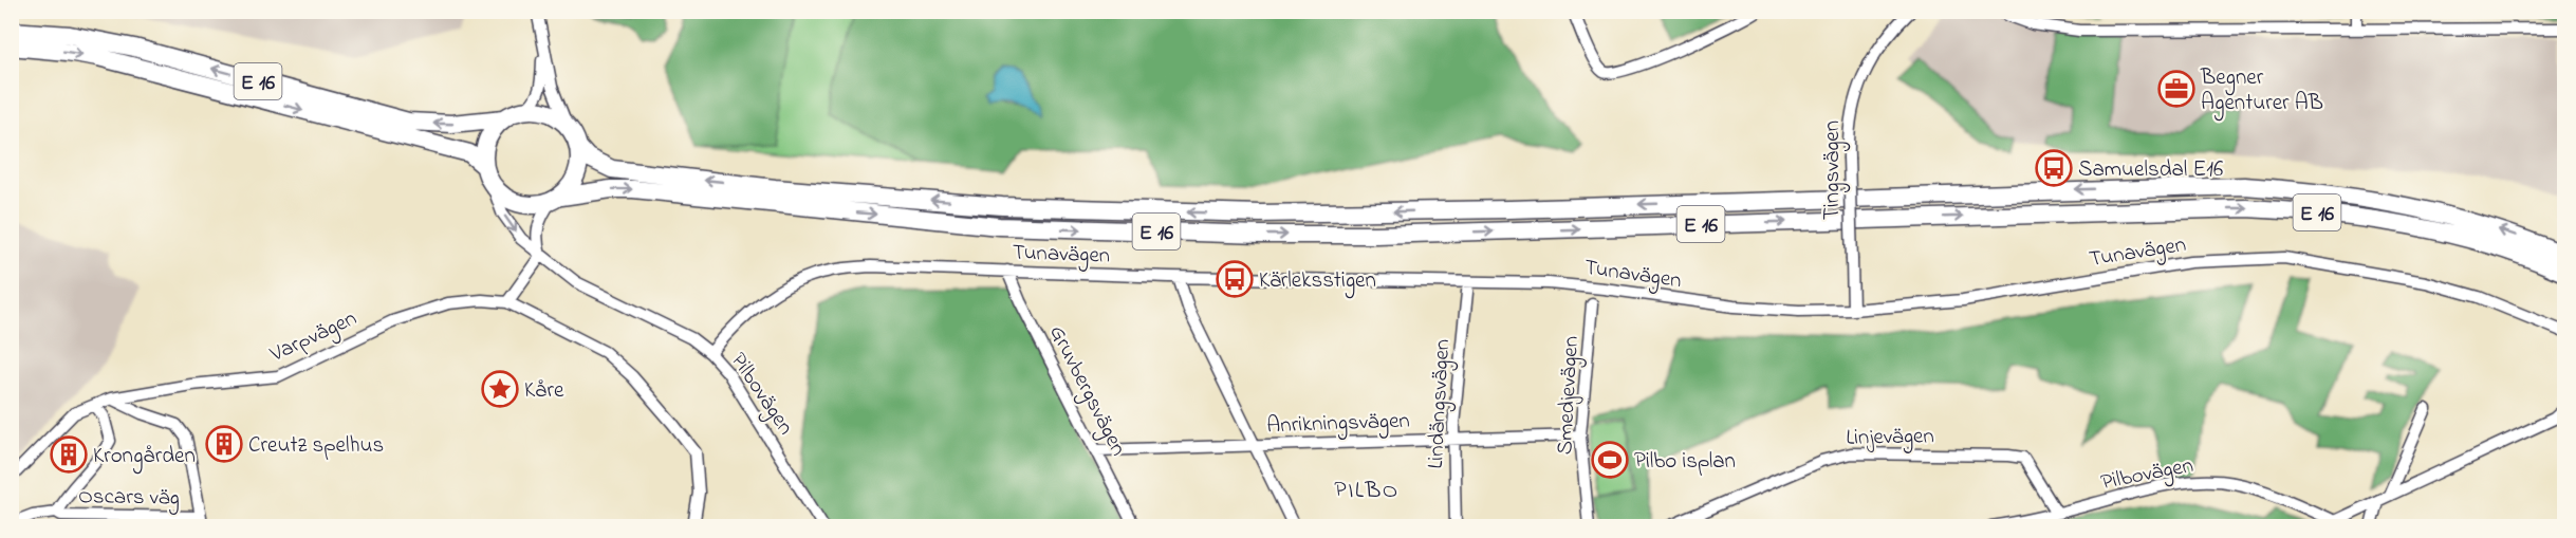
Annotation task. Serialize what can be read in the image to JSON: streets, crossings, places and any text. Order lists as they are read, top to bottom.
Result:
{
  "streets": {
    "highway": ["E 16"],
    "street": [
      "Tingsvägen",
      "Tunavägen",
      "Varpvägen",
      "Gruvbergsvägen",
      "Pilbovägen",
      "Smedjevägen",
      "Lindängsvägen",
      "Anrikningsvägen",
      "Linjevägen",
      "Oscars väg"
    ]
  },
  "crossings": [
    ["E 16", "Pilbovägen"],
    ["Tingsvägen", "Tunavägen"],
    ["Tunavägen", "Gruvbergsvägen"],
    ["Tunavägen", "Pilbovägen"],
    ["Tunavägen", "Lindängsvägen"],
    ["Varpvägen", "Oscars väg"],
    ["Gruvbergsvägen", "Anrikningsvägen"],
    ["Pilbovägen", "Linjevägen"],
    ["Smedjevägen", "Anrikningsvägen"],
    ["Lindängsvägen", "Anrikningsvägen"]
  ],
  "districts": ["PILBO"],
  "places": {
    "office": ["Begner Agenturer AB"],
    "bus stop": ["Samuelsdal E16", "Kärleksstigen"],
    "place": ["Kåre"],
    "building": ["Creutz spelhus", "Krongården"],
    "sports": ["Pilbo isplan"]
  }
}
